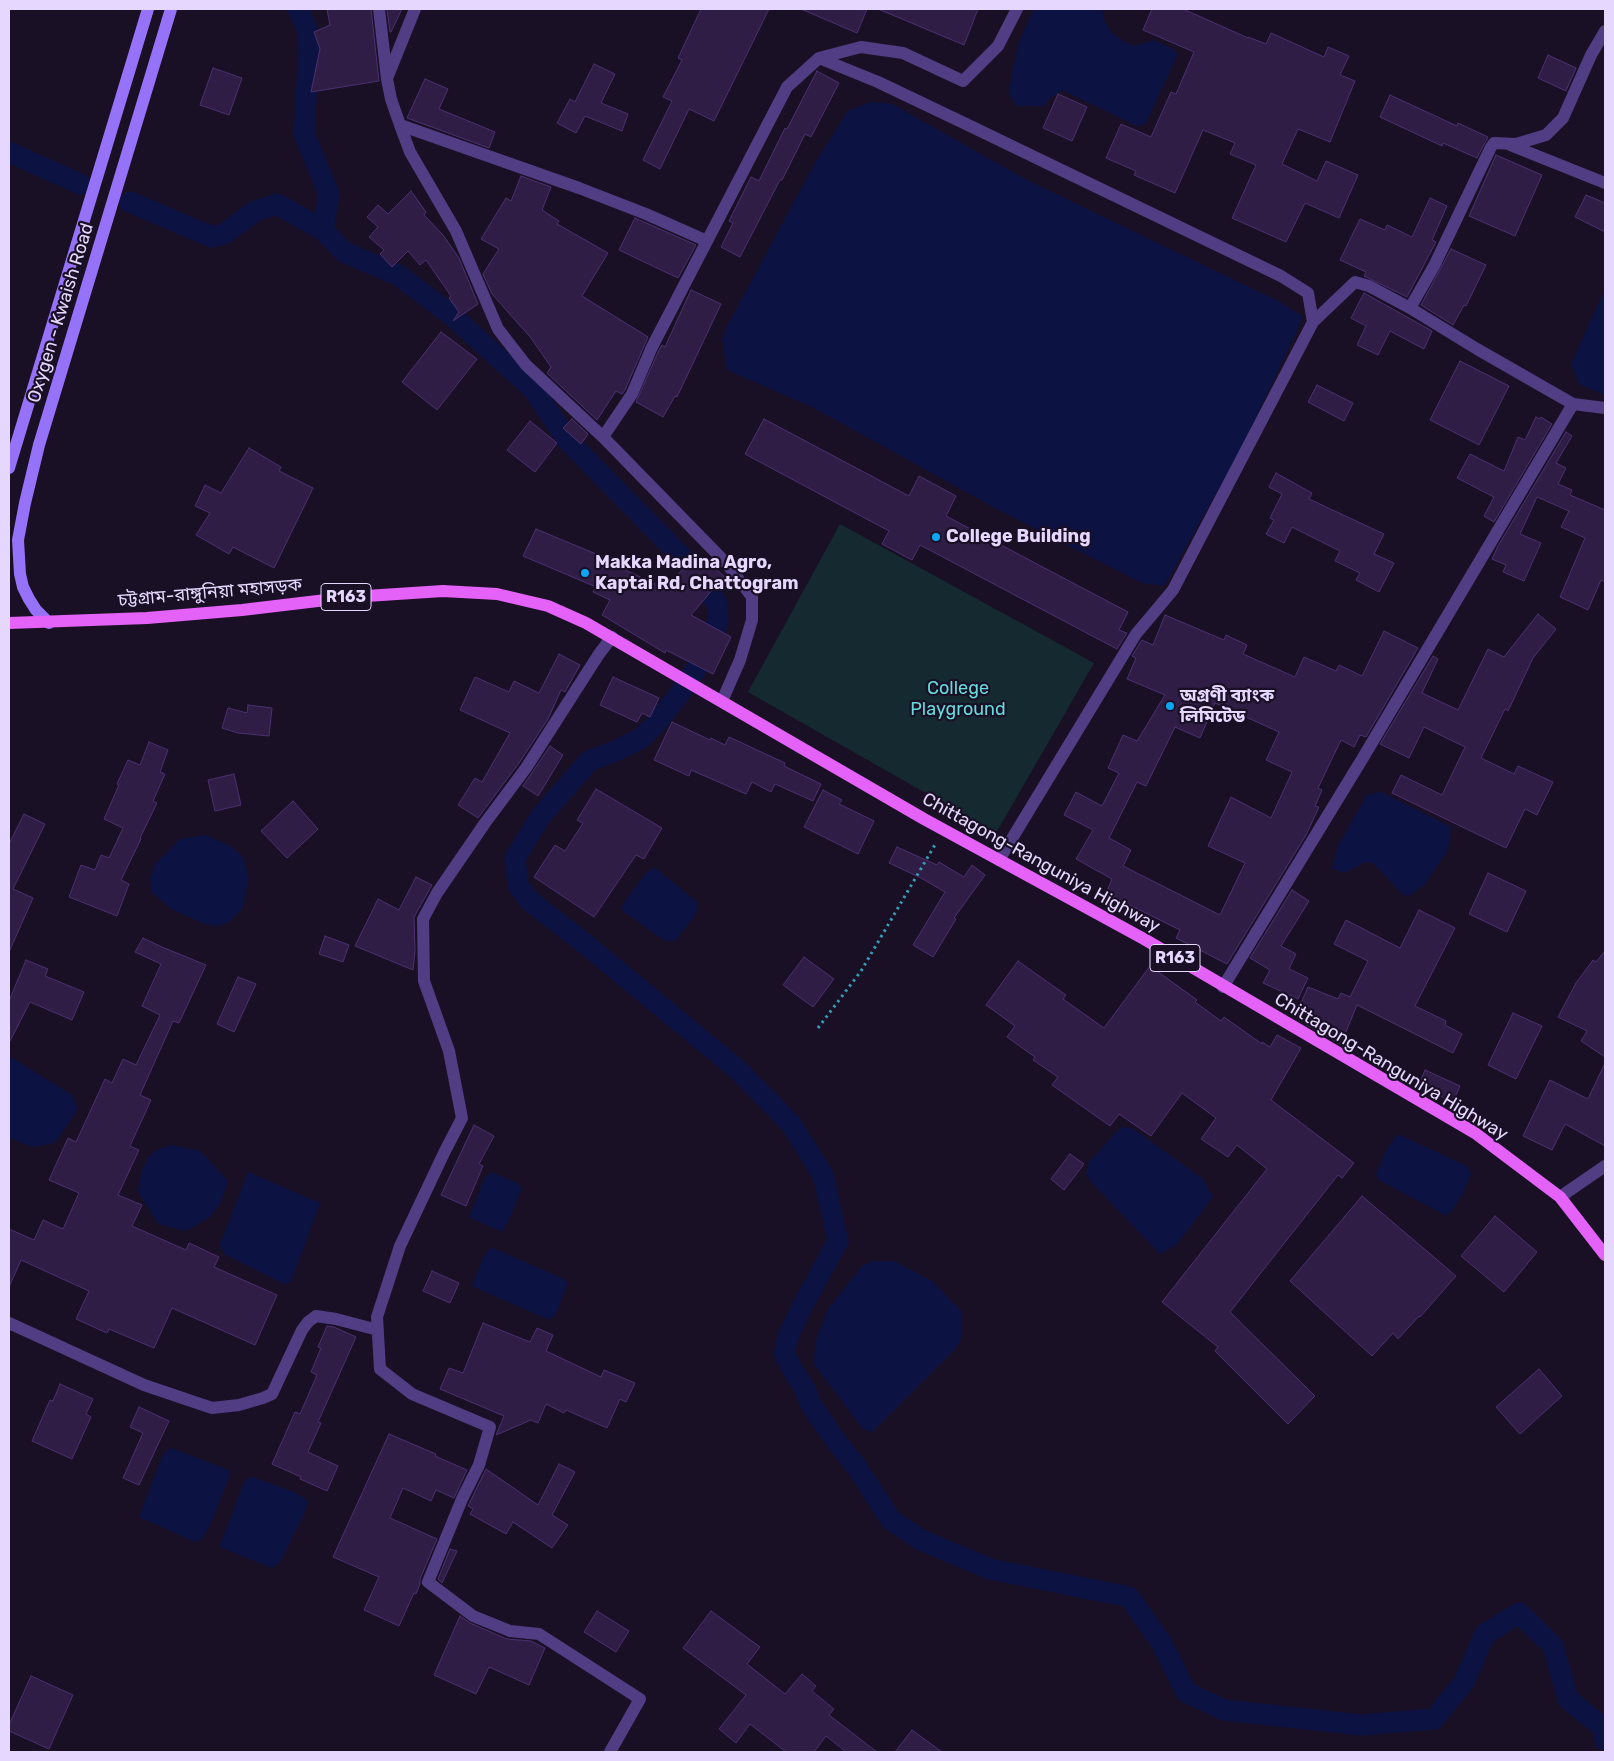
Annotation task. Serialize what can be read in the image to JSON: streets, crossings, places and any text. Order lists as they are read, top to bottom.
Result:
{
  "streets": {
    "main road": [
      "Oxygen - Kwaish Road",
      "চট্টগ্রাম-রাঙ্গুনিয়া মহাসড়ক",
      "R163",
      "Chittagong-Ranguniya Highway"
    ]
  },
  "crossings": [
    ["Oxygen - Kwaish Road", "চট্টগ্রাম-রাঙ্গুনিয়া মহাসড়ক"],
    ["চট্টগ্রাম-রাঙ্গুনিয়া মহাসড়ক", "Chittagong-Ranguniya Highway"]
  ],
  "parks": ["College Playground"],
  "places": ["College Building", "Makka Madina Agro, Kaptai Rd, Chattogram", "অগ্রণী ব্যাংক লিমিটেড"]
}
